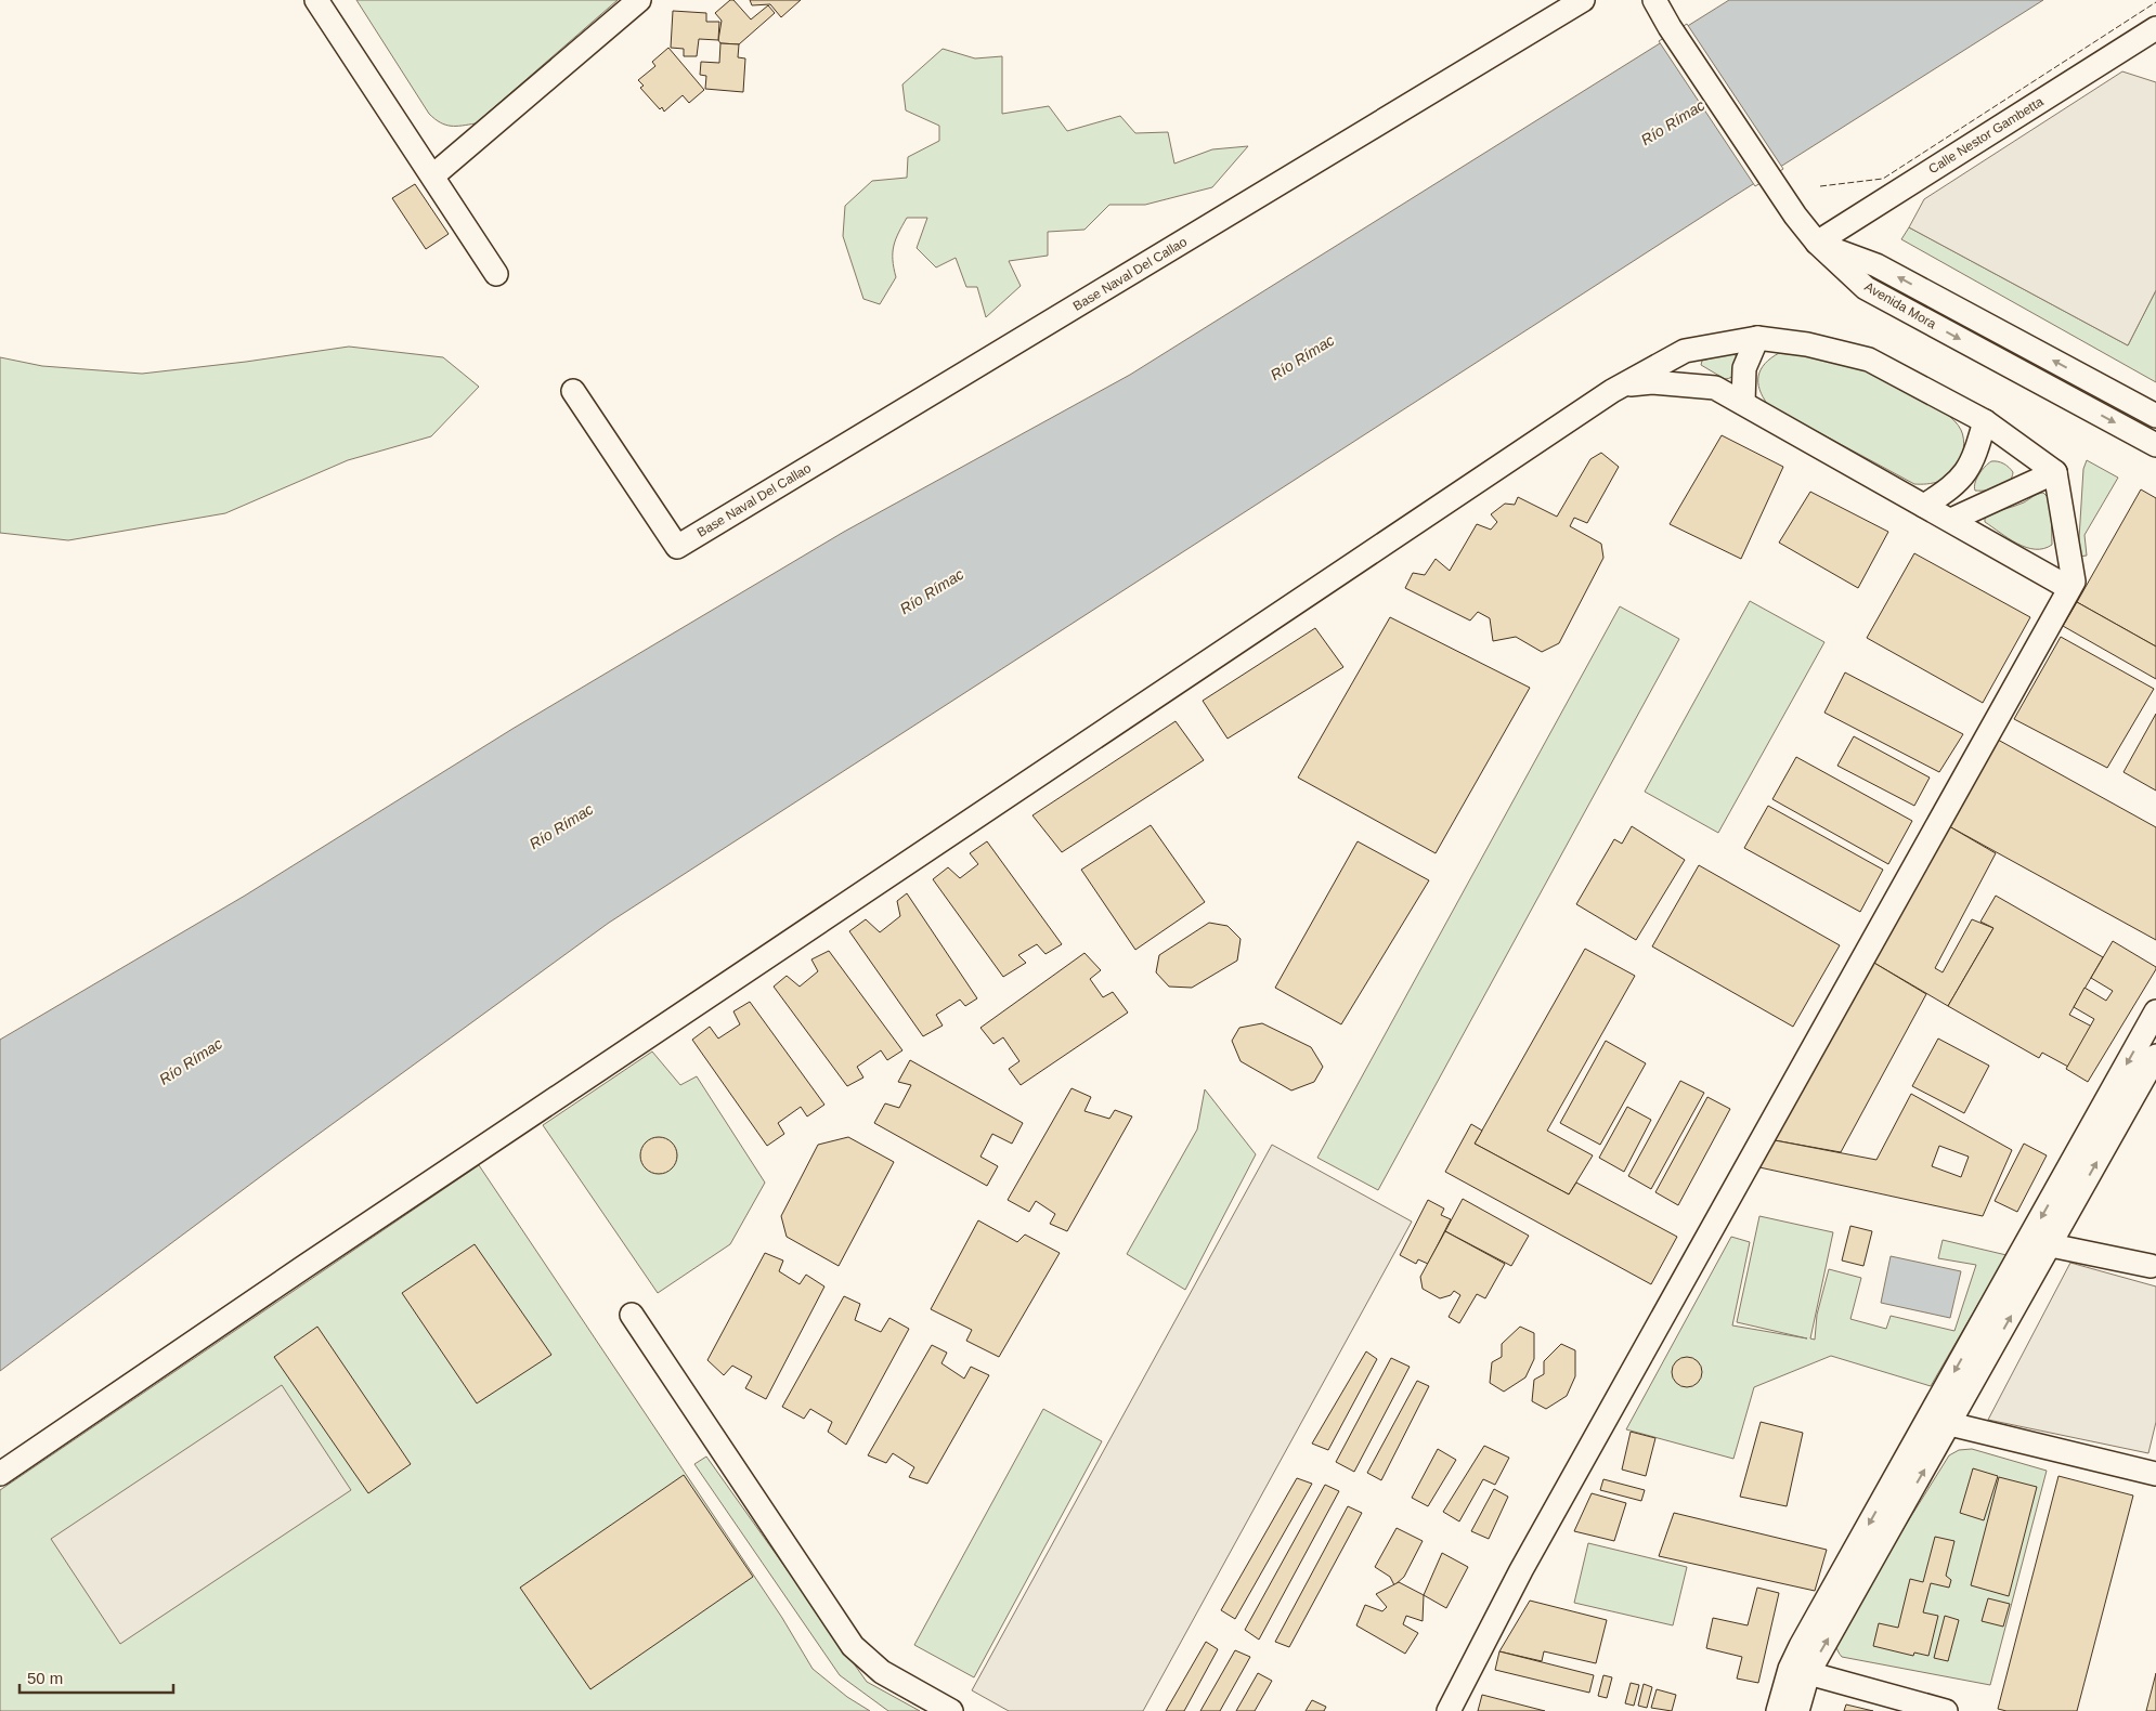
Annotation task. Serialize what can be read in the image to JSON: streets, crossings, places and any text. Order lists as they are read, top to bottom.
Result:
{
  "streets": {
    "street": ["Calle Nestor Gambetta", "Base Naval Del Callao", "Avenida Mora"]
  },
  "crossings": [
    ["Calle Nestor Gambetta", "Avenida Mora"]
  ],
  "water": ["Río Rímac"],
  "scale_bar": "50 m"
}
